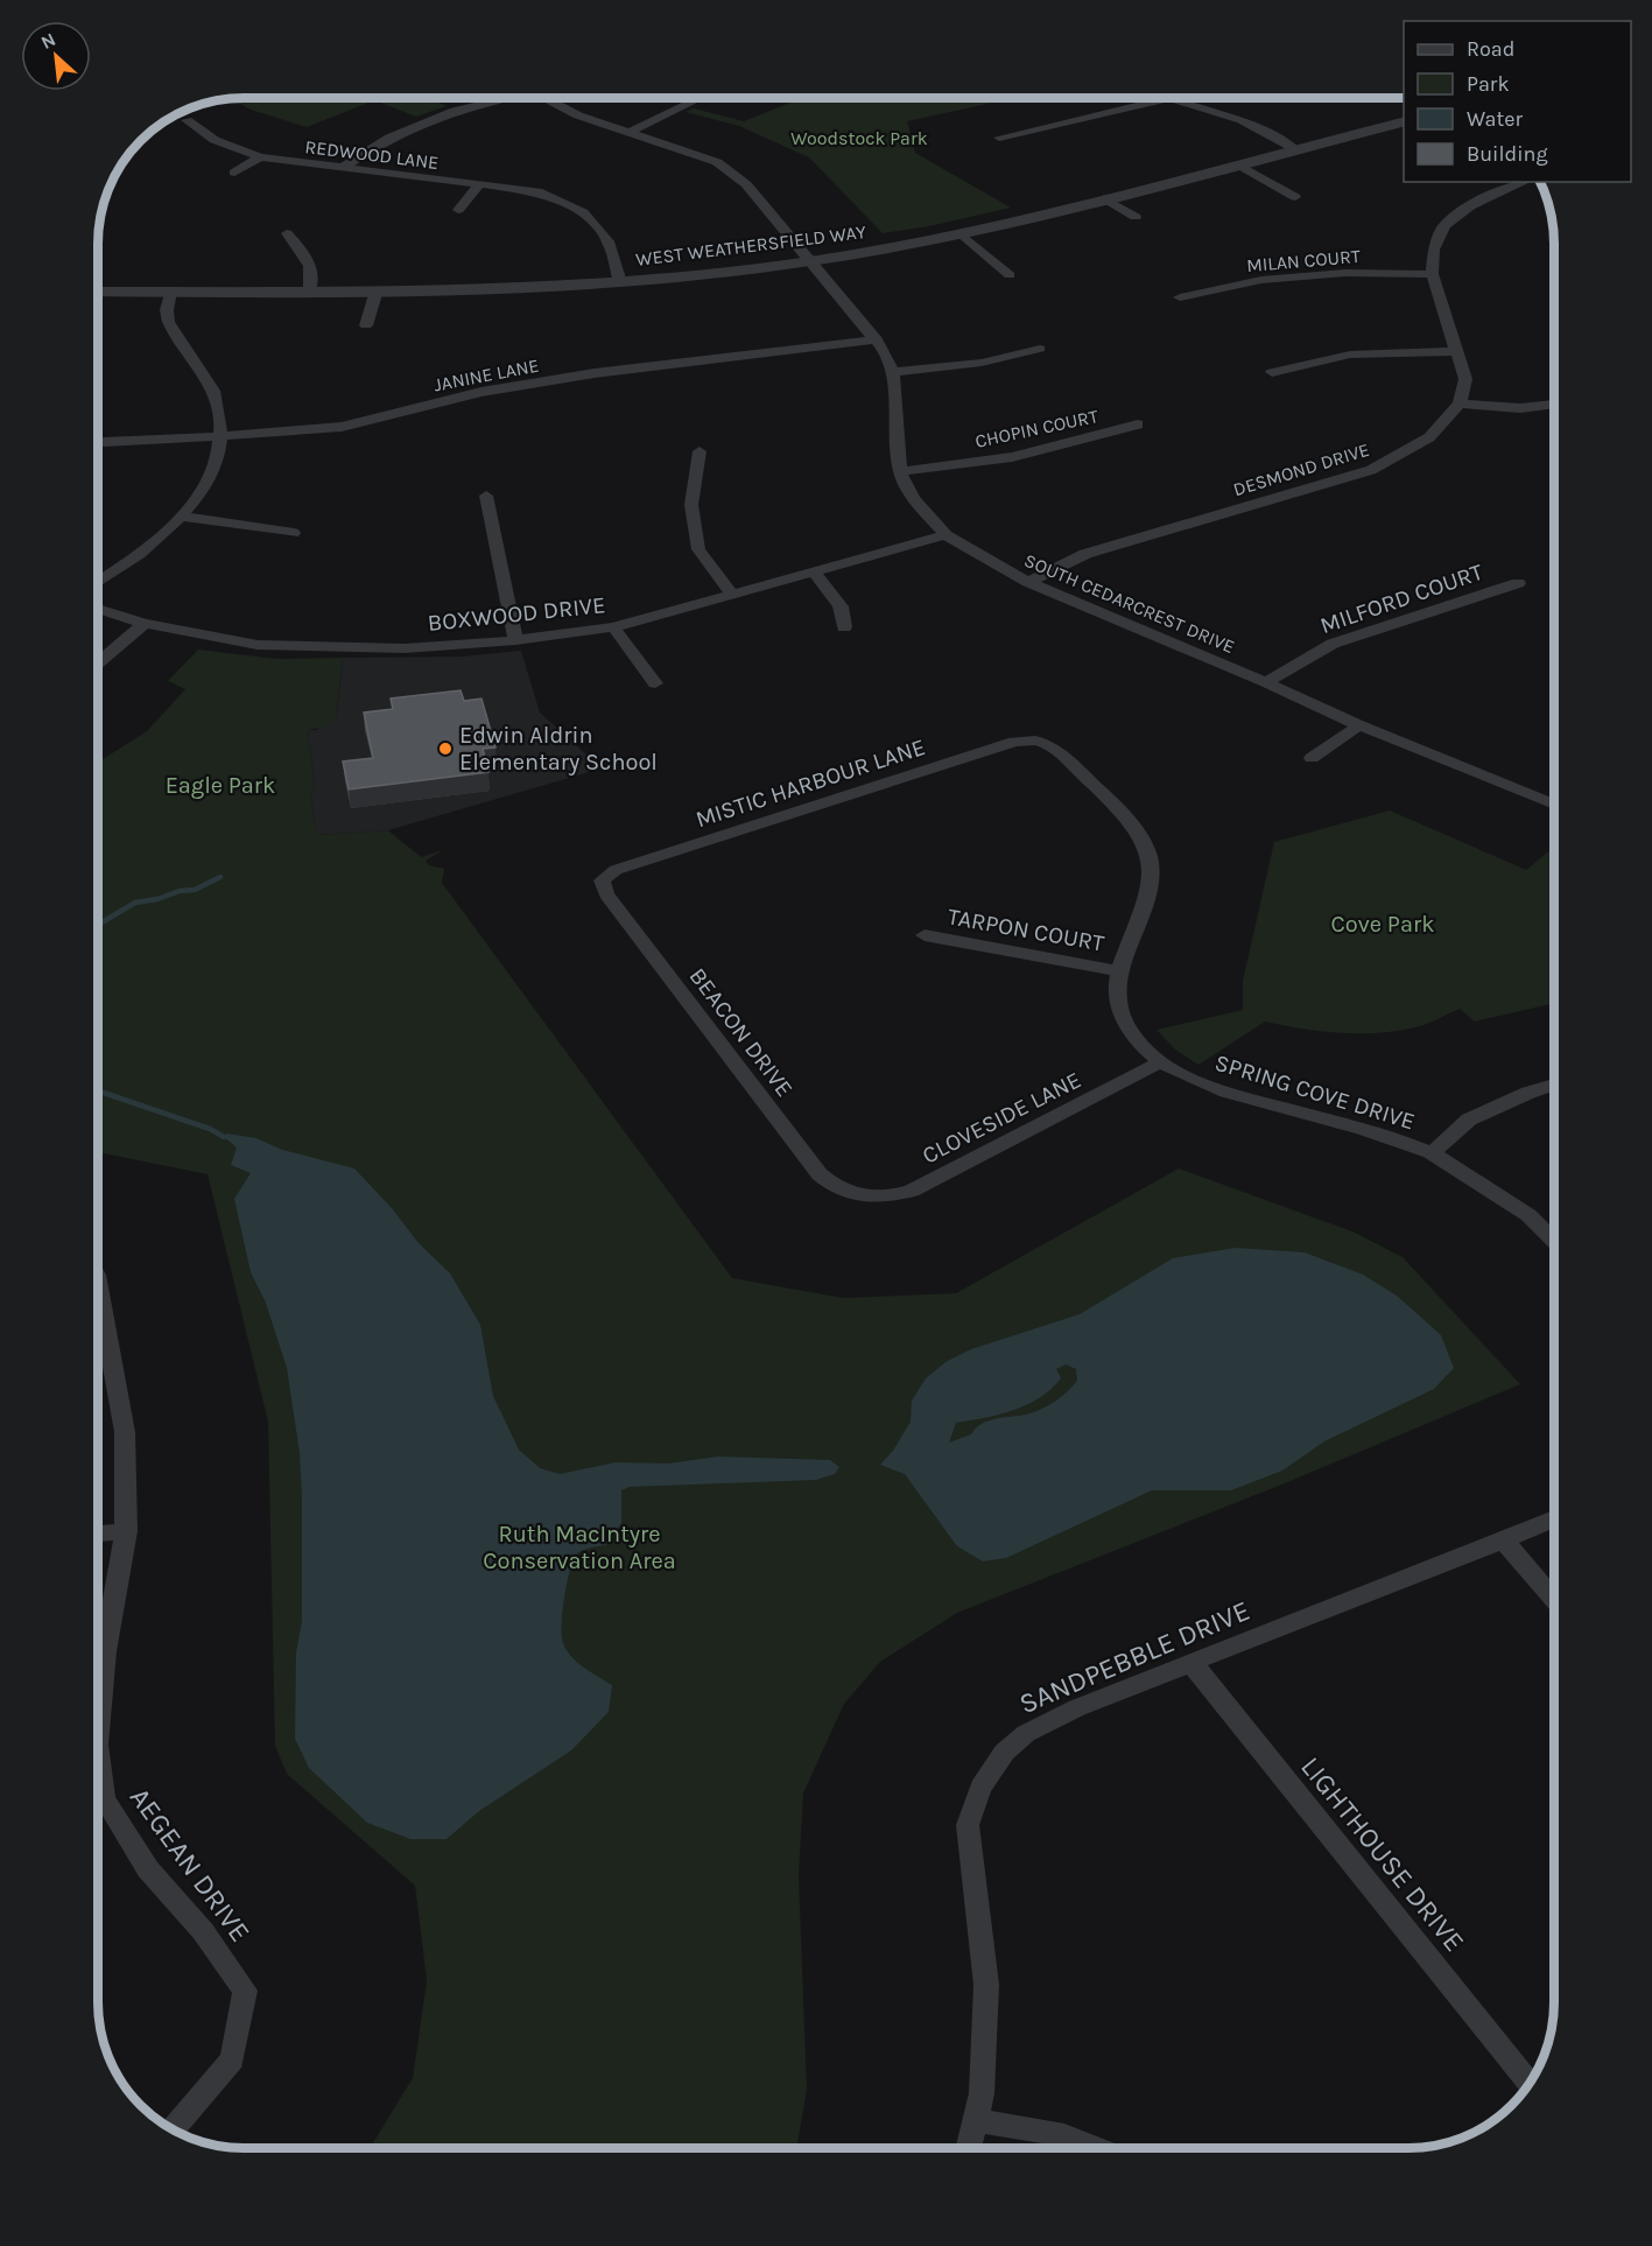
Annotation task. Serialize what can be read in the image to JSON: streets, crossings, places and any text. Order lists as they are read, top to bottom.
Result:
{
  "streets": {
    "street": [
      "REDWOOD LANE",
      "WEST WEATHERSFIELD WAY",
      "MILAN COURT",
      "JANINE LANE",
      "CHOPIN COURT",
      "DESMOND DRIVE",
      "MILFORD COURT",
      "SOUTH CEDARCREST DRIVE",
      "BOXWOOD DRIVE",
      "MISTIC HARBOUR LANE",
      "TARPON COURT",
      "BEACON DRIVE",
      "SPRING COVE DRIVE",
      "CLOVESIDE LANE",
      "SANDPEBBLE DRIVE",
      "LIGHTHOUSE DRIVE",
      "AEGEAN DRIVE"
    ]
  },
  "crossings": [
    ["REDWOOD LANE", "WEST WEATHERSFIELD WAY"],
    ["WEST WEATHERSFIELD WAY", "SOUTH CEDARCREST DRIVE"],
    ["JANINE LANE", "SOUTH CEDARCREST DRIVE"],
    ["CHOPIN COURT", "SOUTH CEDARCREST DRIVE"],
    ["DESMOND DRIVE", "SOUTH CEDARCREST DRIVE"],
    ["MILFORD COURT", "SOUTH CEDARCREST DRIVE"],
    ["SOUTH CEDARCREST DRIVE", "BOXWOOD DRIVE"],
    ["MISTIC HARBOUR LANE", "BEACON DRIVE"],
    ["MISTIC HARBOUR LANE", "SPRING COVE DRIVE"],
    ["TARPON COURT", "SPRING COVE DRIVE"],
    ["BEACON DRIVE", "CLOVESIDE LANE"],
    ["SPRING COVE DRIVE", "CLOVESIDE LANE"],
    ["SANDPEBBLE DRIVE", "LIGHTHOUSE DRIVE"]
  ],
  "parks": [
    "Woodstock Park",
    "Eagle Park",
    "Cove Park",
    "Ruth MacIntyre Conservation Area"
  ],
  "places": ["Edwin Aldrin Elementary School"],
  "legend": [
    "Road",
    "Park",
    "Water",
    "Building"
  ],
  "north": "top left"
}
